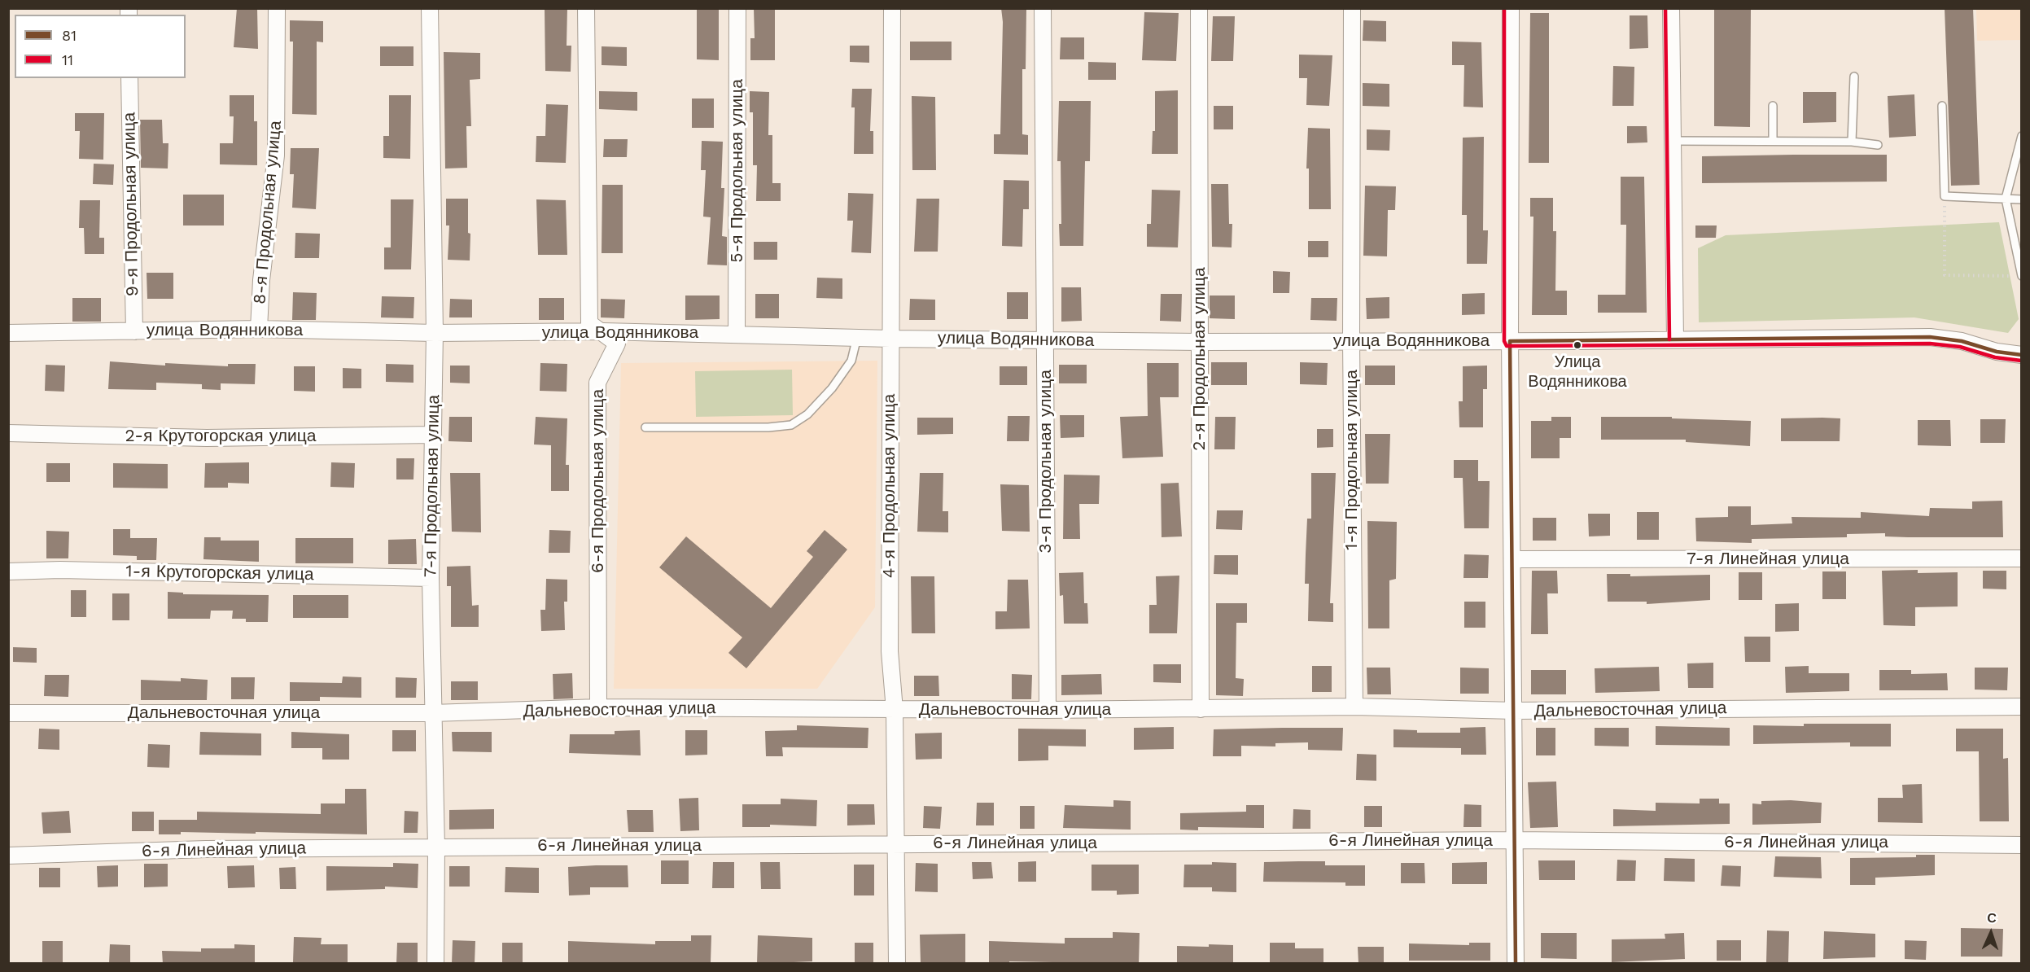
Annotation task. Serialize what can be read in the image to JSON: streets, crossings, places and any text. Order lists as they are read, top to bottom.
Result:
{
  "streets": {
    "street": [
      "5-я Продольная улица",
      "9-я Продольная улица",
      "8-я Продольная улица",
      "улица Водянникова",
      "2-я Продольная улица",
      "2-я Крутогорская улица",
      "1-я Продольная улица",
      "3-я Продольная улица",
      "6-я Продольная улица",
      "7-я Продольная улица",
      "4-я Продольная улица",
      "7-я Линейная улица",
      "1-я Крутогорская улица",
      "Дальневосточная улица",
      "6-я Линейная улица"
    ]
  },
  "crossings": [
    ["5-я Продольная улица", "улица Водянникова"],
    ["9-я Продольная улица", "улица Водянникова"],
    ["8-я Продольная улица", "улица Водянникова"],
    ["улица Водянникова", "2-я Продольная улица"],
    ["улица Водянникова", "1-я Продольная улица"],
    ["улица Водянникова", "3-я Продольная улица"],
    ["улица Водянникова", "6-я Продольная улица"],
    ["улица Водянникова", "7-я Продольная улица"],
    ["улица Водянникова", "4-я Продольная улица"],
    ["2-я Продольная улица", "Дальневосточная улица"],
    ["2-я Крутогорская улица", "7-я Продольная улица"],
    ["1-я Продольная улица", "Дальневосточная улица"],
    ["3-я Продольная улица", "Дальневосточная улица"],
    ["6-я Продольная улица", "Дальневосточная улица"],
    ["7-я Продольная улица", "1-я Крутогорская улица"],
    ["7-я Продольная улица", "Дальневосточная улица"],
    ["7-я Продольная улица", "6-я Линейная улица"],
    ["4-я Продольная улица", "Дальневосточная улица"],
    ["4-я Продольная улица", "6-я Линейная улица"]
  ],
  "places": ["Улица Водянникова"],
  "lines": ["transit line 11", "transit line 81"],
  "legend": ["81", "11"],
  "north": "top"
}
